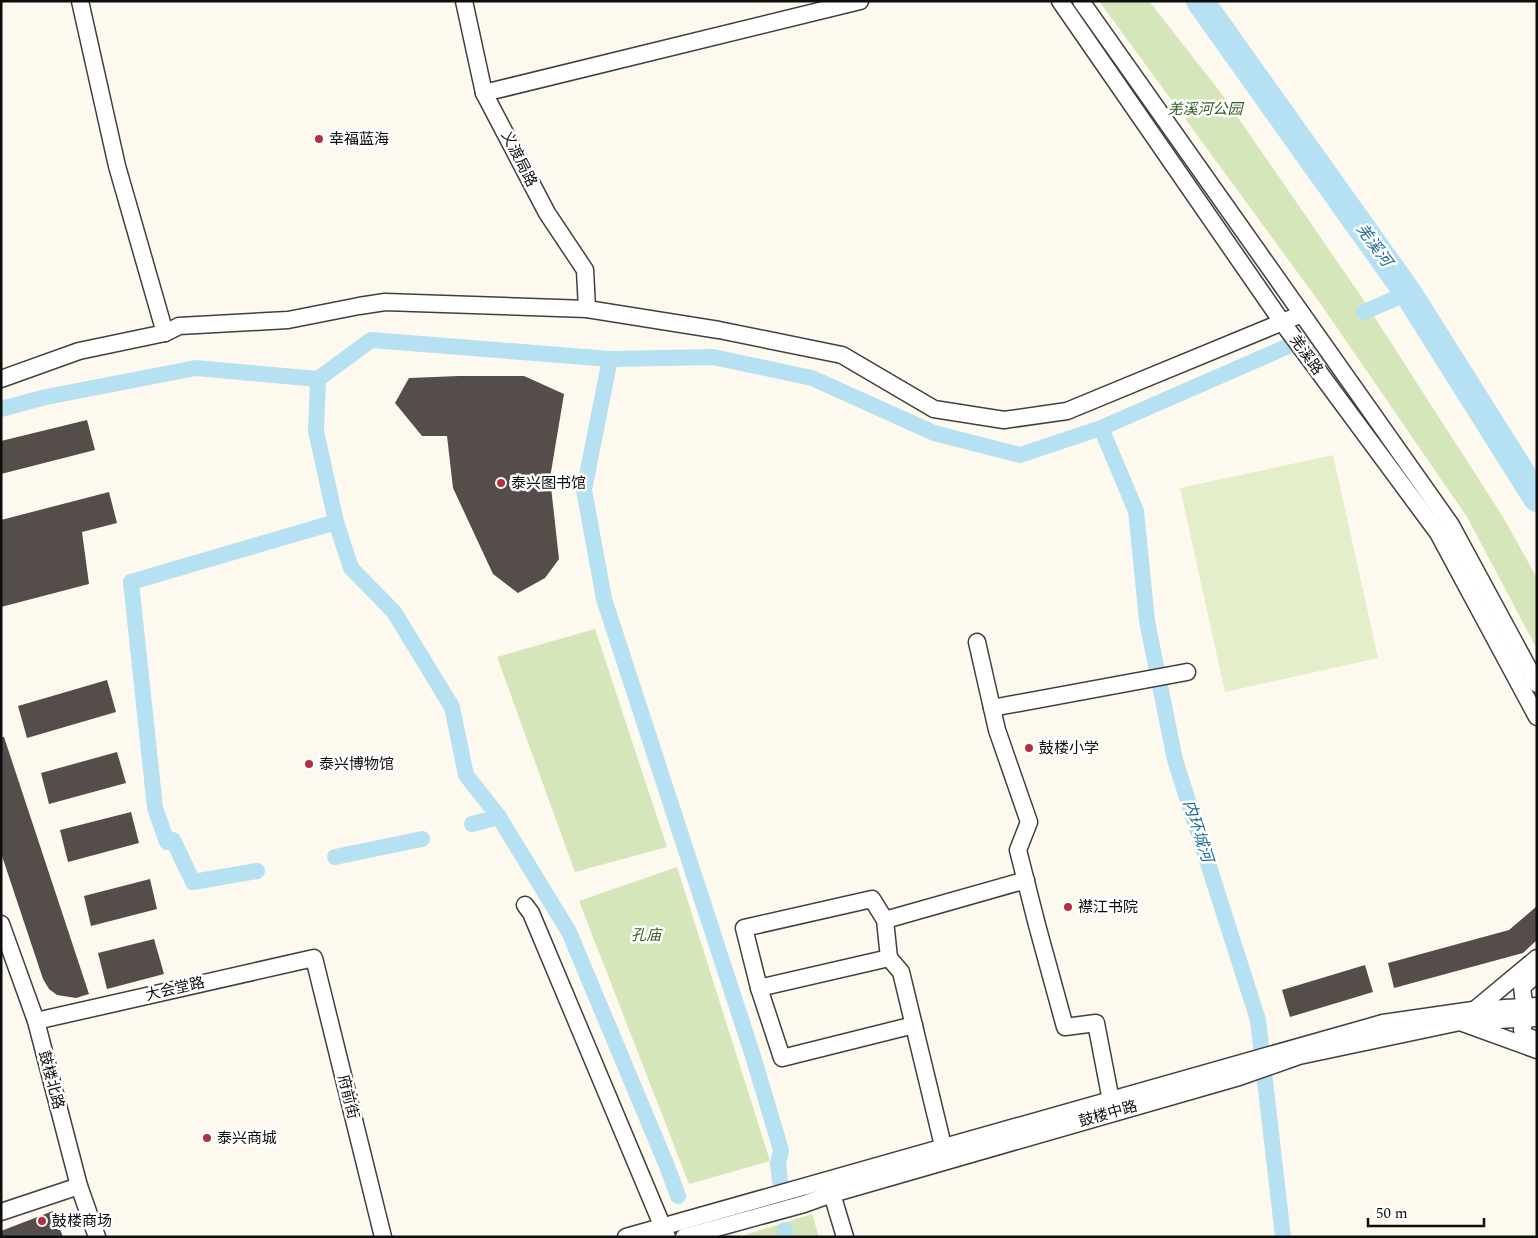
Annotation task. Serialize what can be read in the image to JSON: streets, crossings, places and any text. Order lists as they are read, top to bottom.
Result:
{
  "streets": {
    "street": [
      "义渡局路",
      "羌溪路",
      "大会堂路",
      "鼓楼北路",
      "府前街",
      "鼓楼中路"
    ]
  },
  "crossings": [
    ["大会堂路", "鼓楼北路"],
    ["大会堂路", "府前街"]
  ],
  "water": ["羌溪河", "内环城河"],
  "parks": ["羌溪河公园", "孔庙"],
  "places": [
    "幸福蓝海",
    "泰兴图书馆",
    "鼓楼小学",
    "泰兴博物馆",
    "襟江书院",
    "泰兴商城",
    "鼓楼商场"
  ],
  "scale_bar": "50 m"
}
